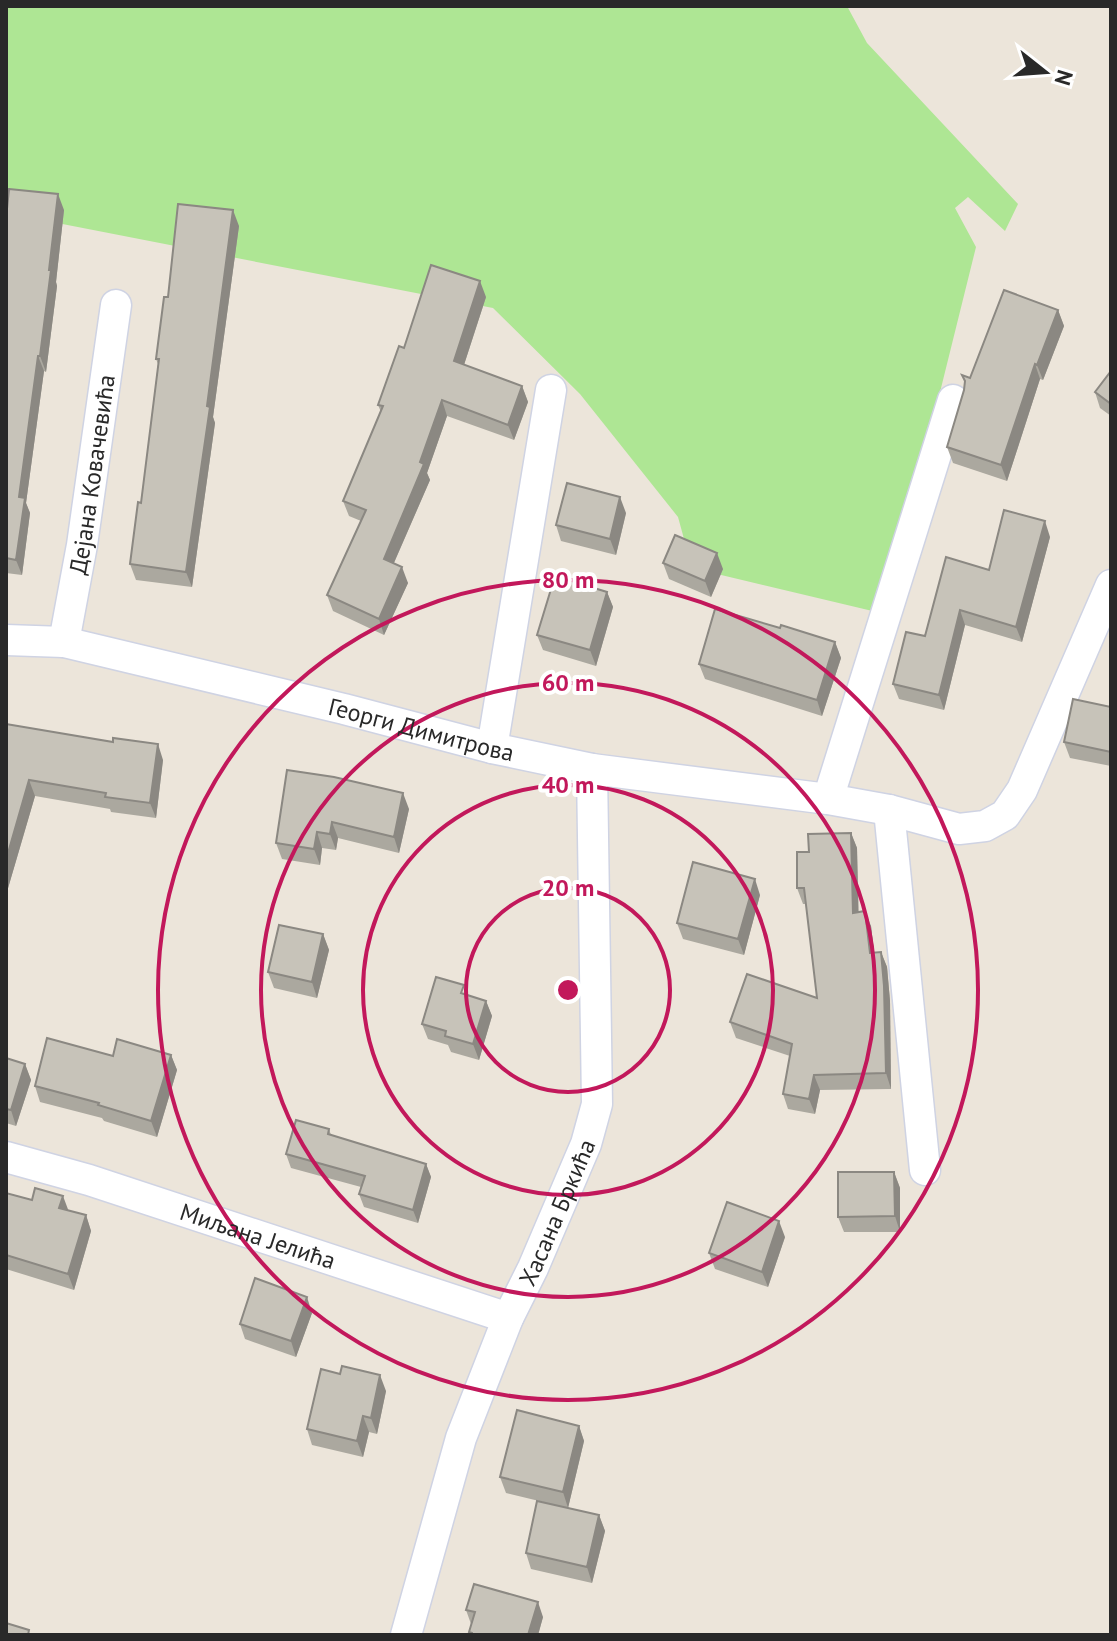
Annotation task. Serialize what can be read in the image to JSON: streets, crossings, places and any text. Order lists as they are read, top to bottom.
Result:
{
  "streets": {
    "street": [
      "Дејана Ковачевића",
      "Георги Димитрова",
      "Хасана Бркића",
      "Миљана Јелића"
    ]
  },
  "crossings": [
    ["Дејана Ковачевића", "Георги Димитрова"],
    ["Георги Димитрова", "Хасана Бркића"],
    ["Хасана Бркића", "Миљана Јелића"]
  ],
  "north": "right",
  "rings": [
    "80 m",
    "60 m",
    "40 m",
    "20 m"
  ]
}
